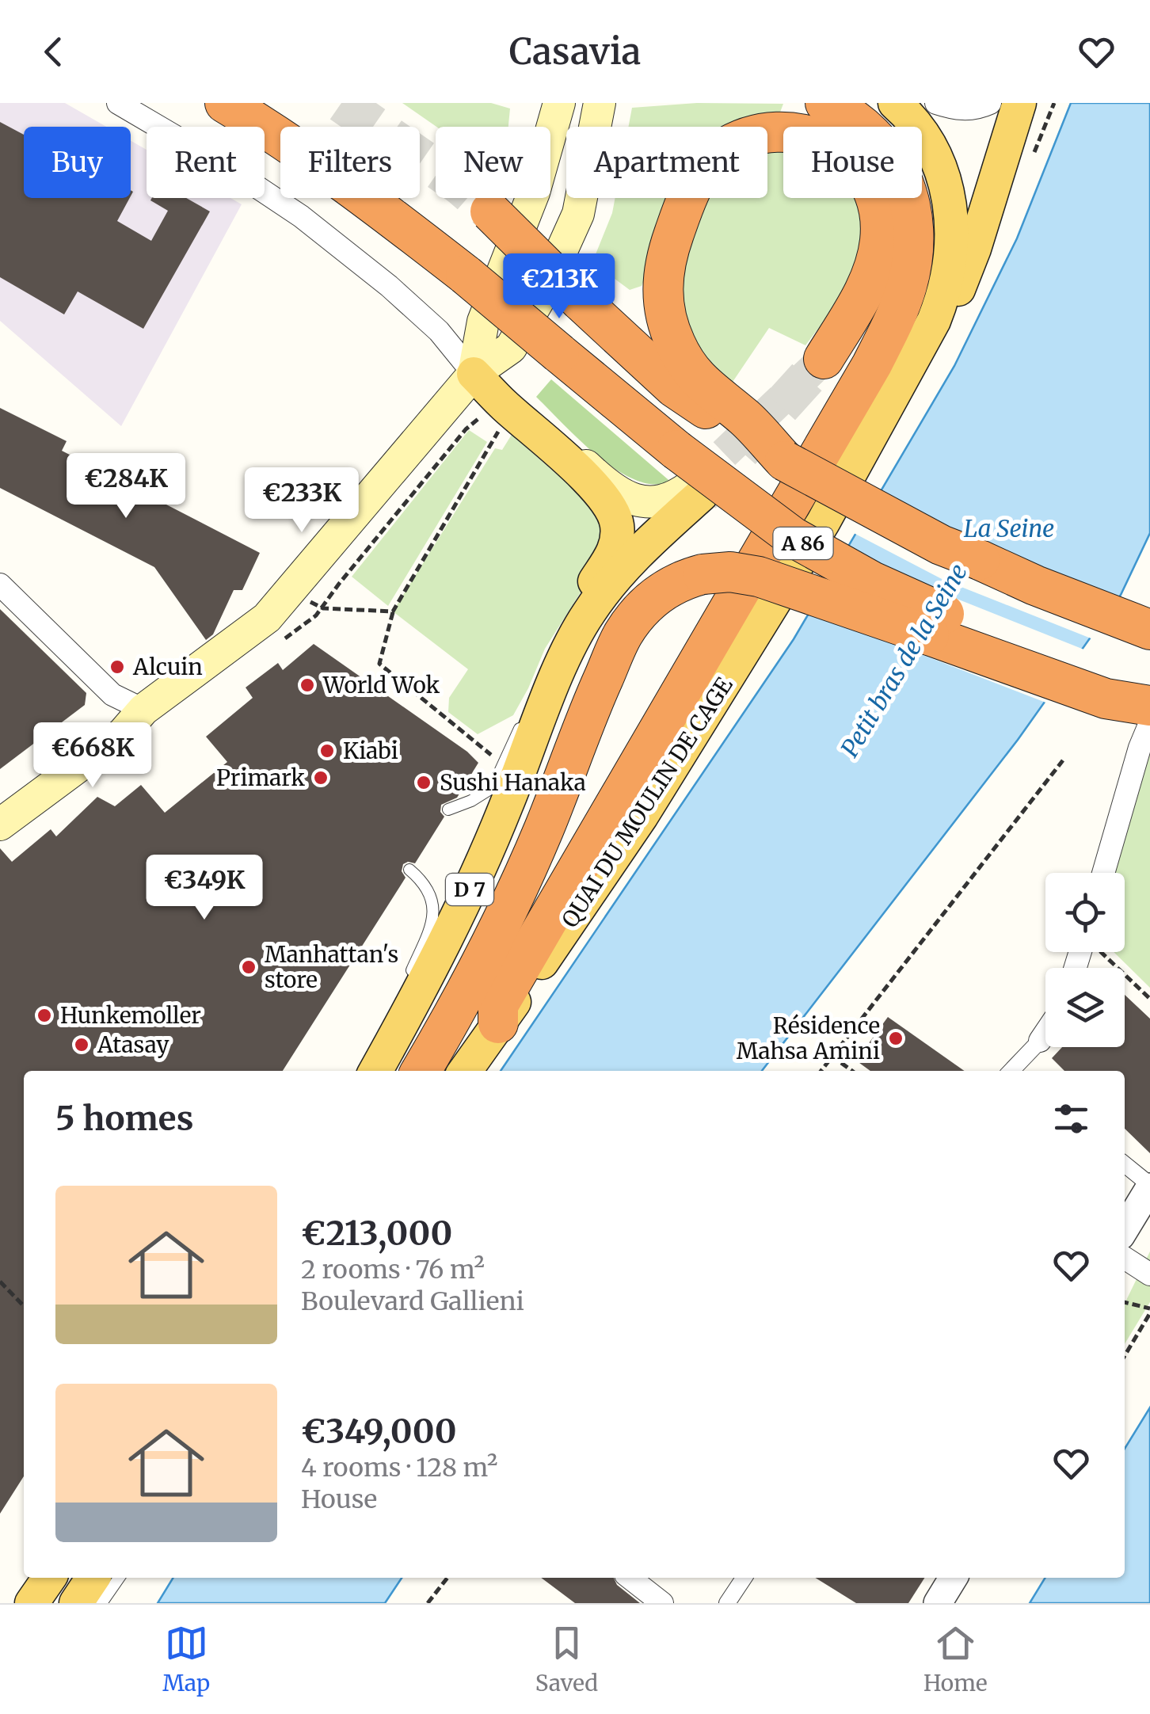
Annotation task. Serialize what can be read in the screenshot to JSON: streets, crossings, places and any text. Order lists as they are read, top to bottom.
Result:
{
  "streets": {
    "highway": ["A 86"],
    "main road": ["QUAI DU MOULIN DE CAGE", "D 7"]
  },
  "water": ["La Seine", "Petit bras de la Seine"],
  "places": [
    "Alcuin",
    "World Wok",
    "Kiabi",
    "Primark",
    "Sushi Hanaka",
    "Manhattan's store",
    "Hunkemoller",
    "Résidence Mahsa Amini",
    "Atasay"
  ],
  "page": {
    "header": "Casavia",
    "chip": [
      "Buy",
      "Rent",
      "Filters",
      "New",
      "Apartment",
      "House"
    ],
    "price": [
      "€213K",
      "€284K",
      "€233K",
      "€668K",
      "€349K"
    ],
    "heading": "5 homes",
    "list": [
      {
        "name": "€213,000",
        "note": "2 rooms · 76 m² · Boulevard Gallieni"
      },
      {
        "name": "€349,000",
        "note": "4 rooms · 128 m² · House"
      }
    ],
    "tabs": ["Map", "Saved", "Home"]
  }
}
